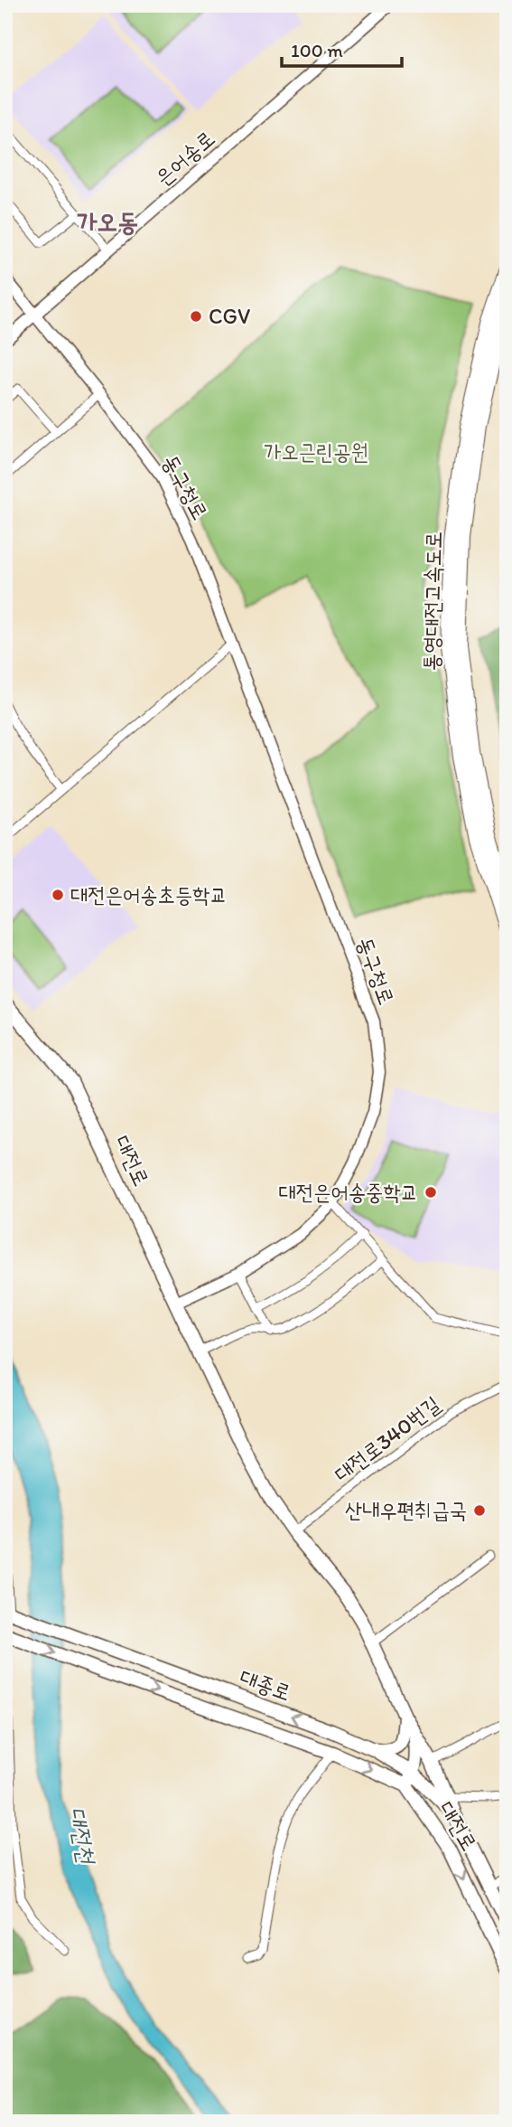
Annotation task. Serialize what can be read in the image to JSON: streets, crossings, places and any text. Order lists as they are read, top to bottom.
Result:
{
  "streets": {
    "highway": ["통영대전고속도로"],
    "main road": [
      "은어송로",
      "동구청로",
      "대전로",
      "대종로"
    ],
    "street": ["대전로340번길"]
  },
  "crossings": [
    ["은어송로", "동구청로"],
    ["동구청로", "대전로"],
    ["대전로", "대전로340번길"],
    ["대전로", "대종로"]
  ],
  "districts": ["가오동"],
  "water": ["대전천"],
  "parks": ["가오근린공원"],
  "places": [
    "CGV",
    "대전은어송초등학교",
    "대전은어송중학교",
    "산내우편취급국"
  ],
  "scale_bar": "100 m"
}
